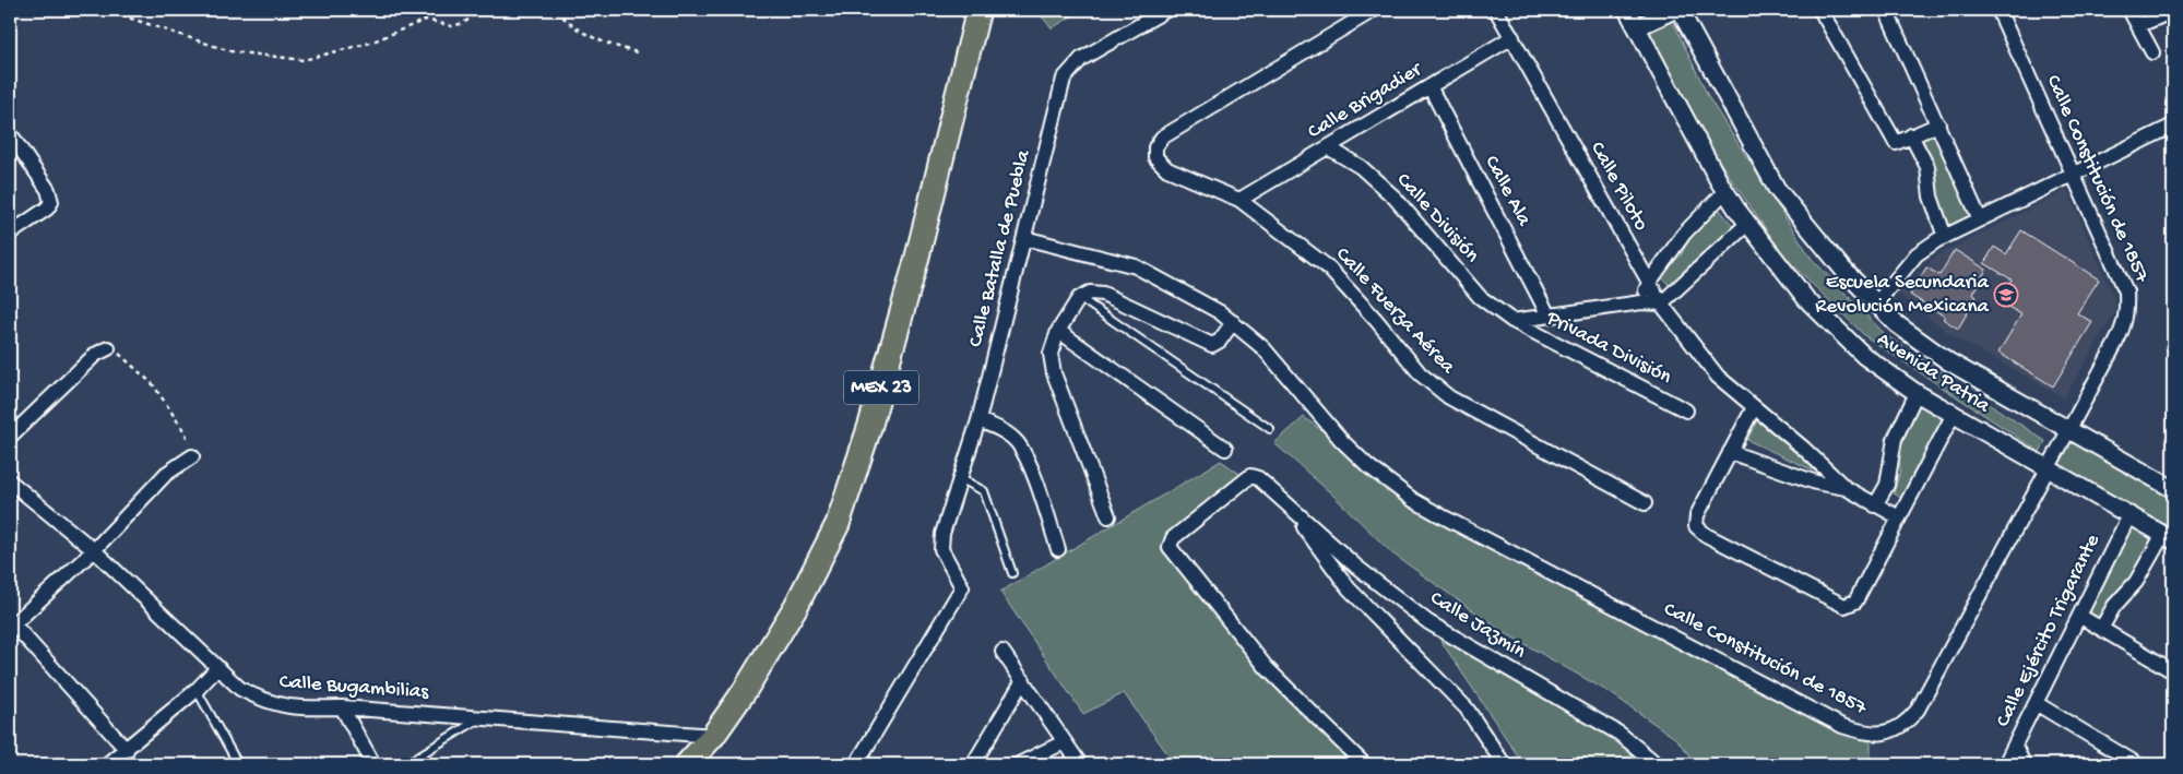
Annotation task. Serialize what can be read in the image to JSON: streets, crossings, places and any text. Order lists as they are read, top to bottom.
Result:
{
  "streets": {
    "highway": ["MEX 23"],
    "street": [
      "Calle Brigadier",
      "Calle Constitución de 1857",
      "Calle Piloto",
      "Calle Ala",
      "Calle División",
      "Calle Batalla de Puebla",
      "Calle Fuerza Aérea",
      "Privada División",
      "Avenida Patria",
      "Calle Jazmín",
      "Calle Ejército Trigarante",
      "Calle Bugambilias"
    ]
  },
  "crossings": [
    ["Calle Brigadier", "Calle Piloto"],
    ["Calle Brigadier", "Calle Ala"],
    ["Calle Brigadier", "Calle División"],
    ["Calle Brigadier", "Calle Fuerza Aérea"],
    ["Calle Constitución de 1857", "Calle Batalla de Puebla"],
    ["Calle Constitución de 1857", "Avenida Patria"],
    ["Calle División", "Privada División"],
    ["Avenida Patria", "Calle Ejército Trigarante"],
    ["MEX 23", "Calle Bugambilias"]
  ],
  "places": {
    "school or university": ["Escuela Secundaria Revolución Mexicana"]
  }
}
